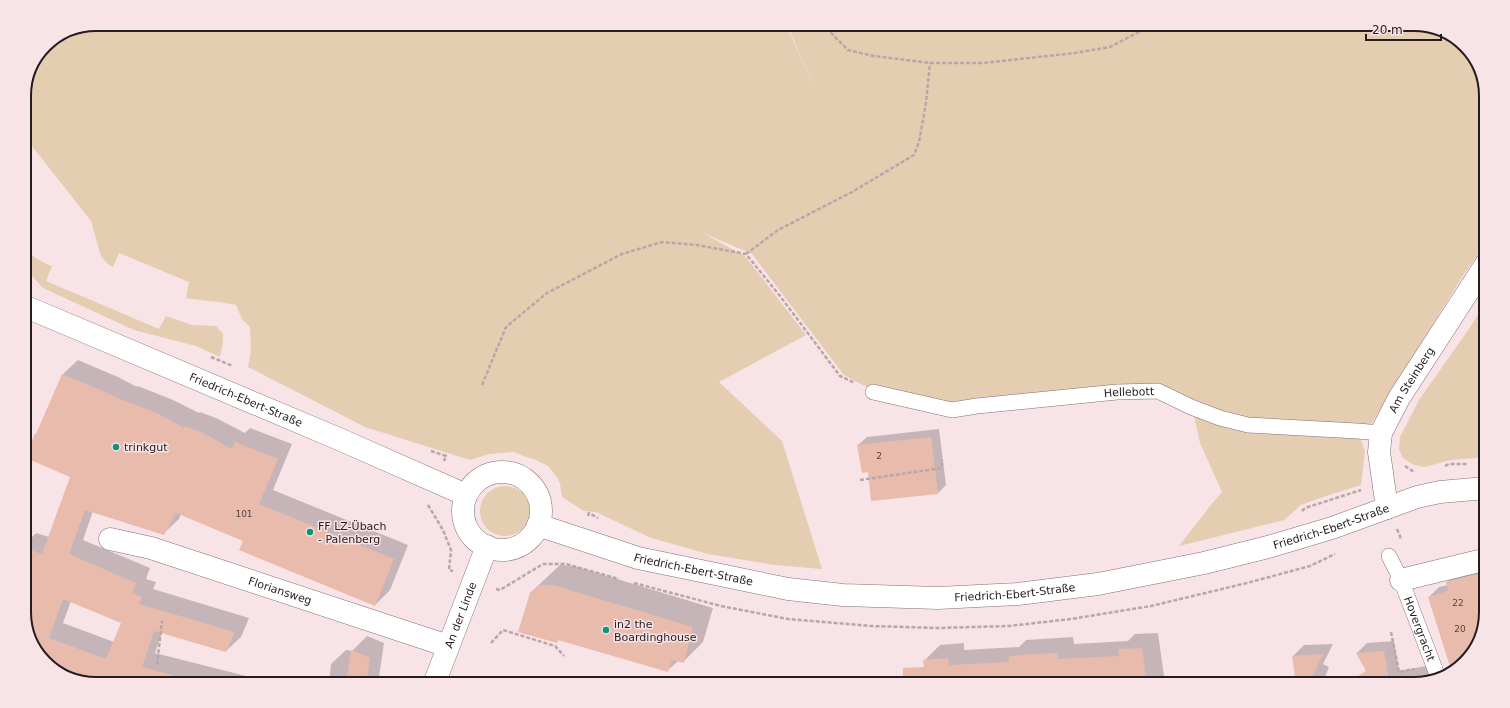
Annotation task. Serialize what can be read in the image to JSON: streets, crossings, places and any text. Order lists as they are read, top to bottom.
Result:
{
  "streets": {
    "main road": [
      "Am Steinberg",
      "Friedrich-Ebert-Straße",
      "Floriansweg",
      "An der Linde",
      "Hovergracht"
    ],
    "lane": ["Hellebott"]
  },
  "crossings": [
    ["Am Steinberg", "Hellebott"],
    ["Am Steinberg", "Friedrich-Ebert-Straße"],
    ["Friedrich-Ebert-Straße", "An der Linde"],
    ["Floriansweg", "An der Linde"]
  ],
  "places": ["trinkgut", "FF LZ-Übach - Palenberg", "in2 the Boardinghouse"],
  "house_numbers": [
    "2",
    "101",
    "22",
    "20"
  ],
  "scale_bar": "20 m"
}
